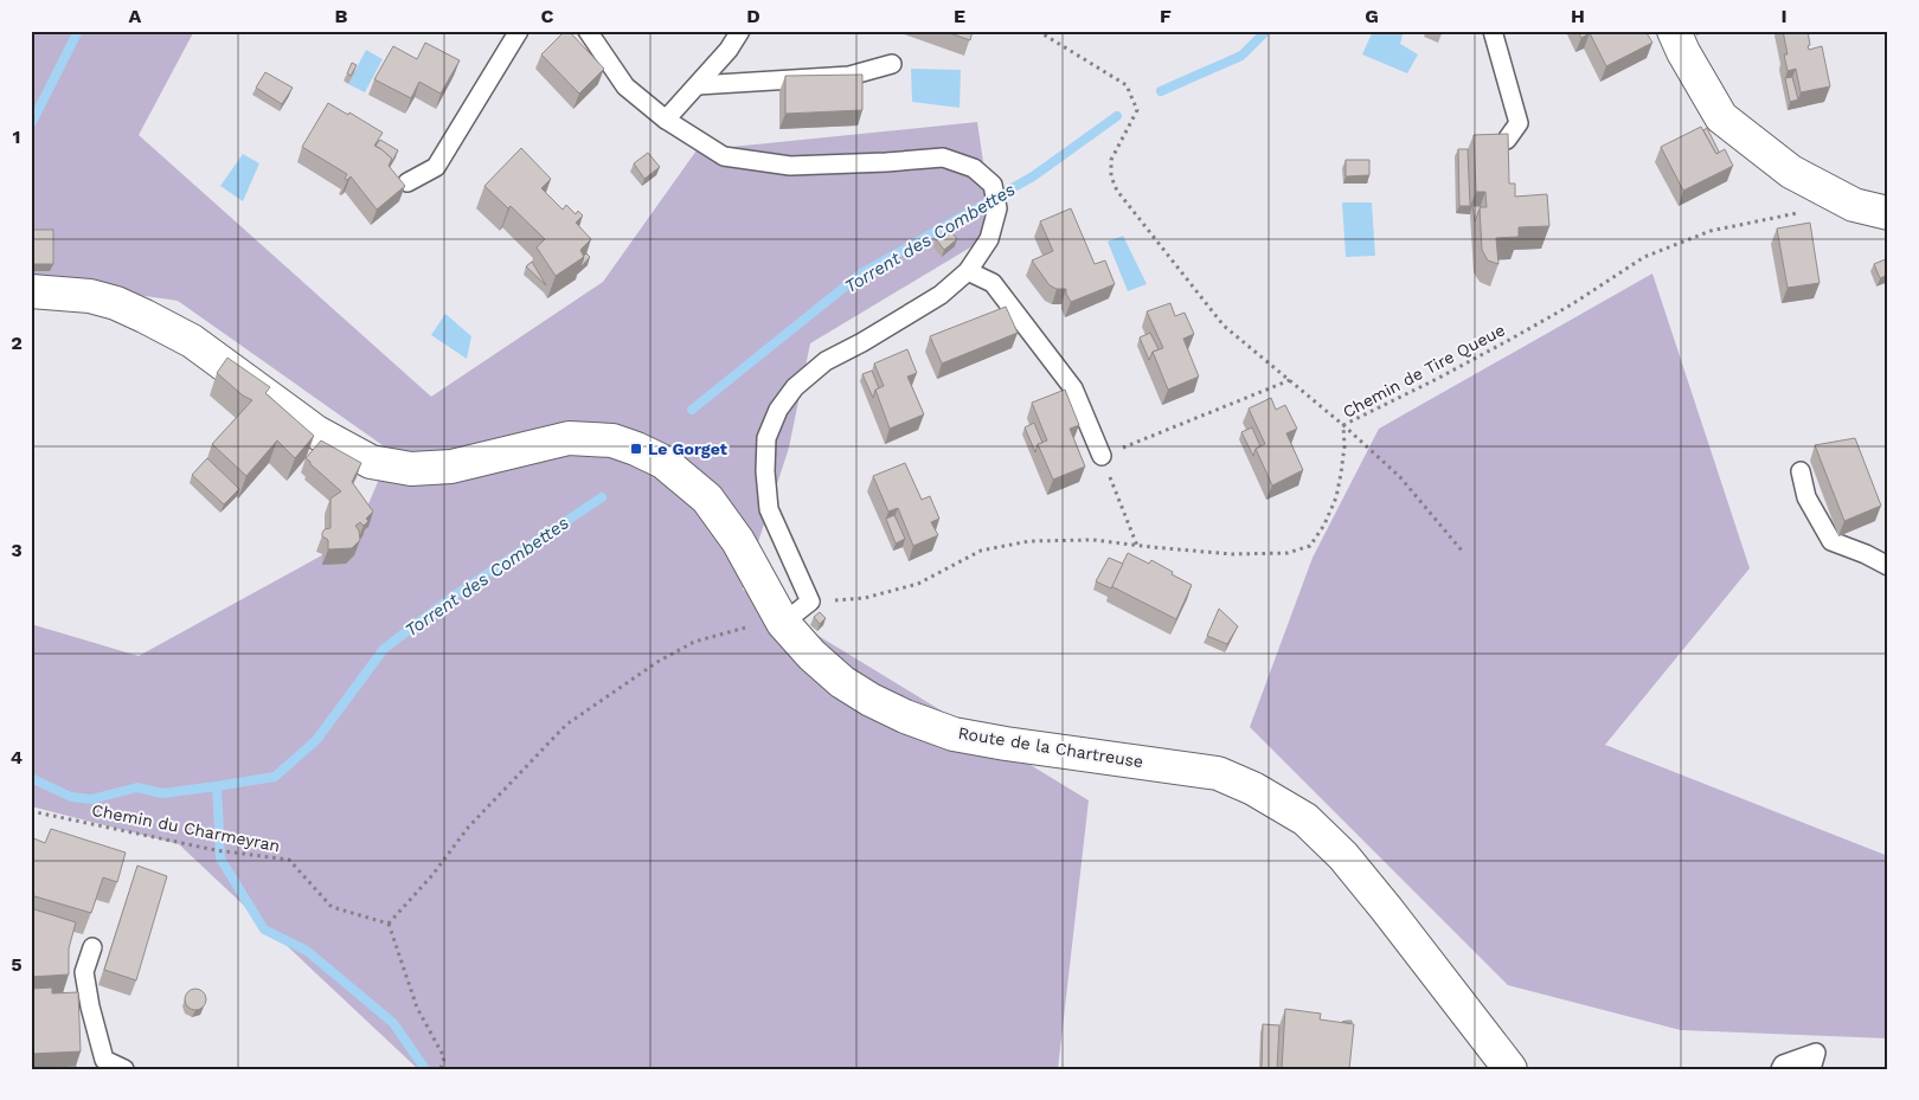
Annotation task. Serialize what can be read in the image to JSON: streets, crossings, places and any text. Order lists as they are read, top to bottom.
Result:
{
  "streets": {
    "main road": ["Route de la Chartreuse"],
    "path": ["Chemin de Tire Queue", "Chemin du Charmeyran"]
  },
  "water": ["Torrent des Combettes"],
  "places": {
    "transit": ["Le Gorget"]
  },
  "grid": {
    "columns": [
      "A",
      "B",
      "C",
      "D",
      "E",
      "F",
      "G",
      "H",
      "I"
    ],
    "rows": [
      "1",
      "2",
      "3",
      "4",
      "5"
    ]
  }
}
